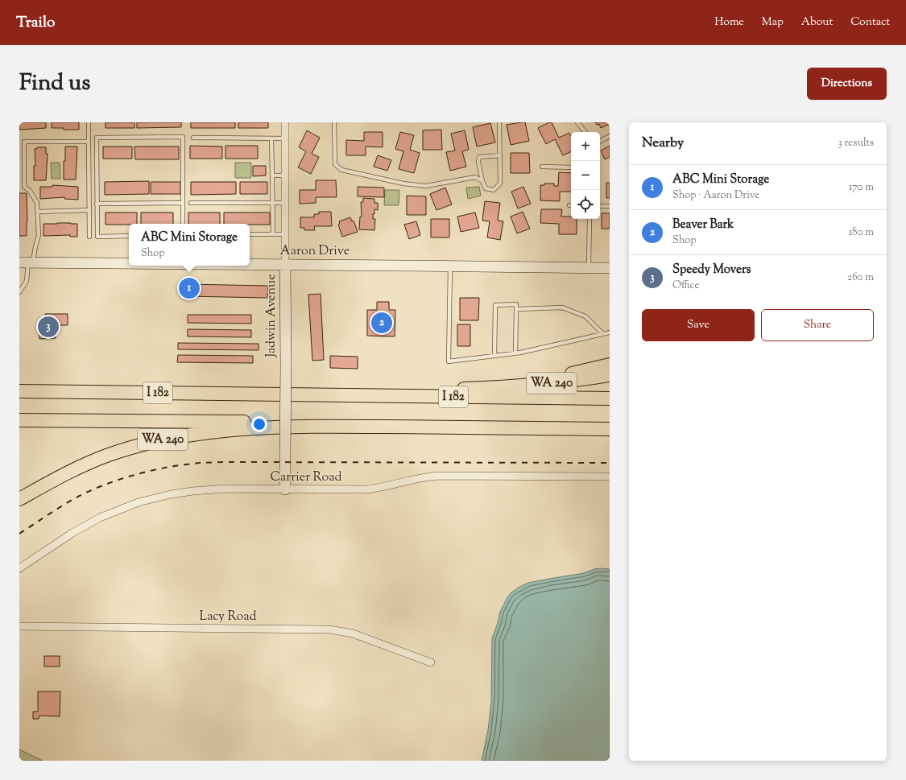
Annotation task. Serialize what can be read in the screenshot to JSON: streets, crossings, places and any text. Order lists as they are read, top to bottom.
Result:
{
  "streets": {
    "highway": ["WA 240", "I 182"],
    "street": [
      "Aaron Drive",
      "Jadwin Avenue",
      "Carrier Road",
      "Lacy Road"
    ]
  },
  "crossings": [
    ["Aaron Drive", "Jadwin Avenue"],
    ["Jadwin Avenue", "Carrier Road"],
    ["WA 240", "I 182"]
  ],
  "page": {
    "header": "Trailo",
    "nav": [
      "Home",
      "Map",
      "About",
      "Contact"
    ],
    "title": "Find us",
    "buttons": [
      "Directions",
      ["Save", "Share"]
    ],
    "heading": ["Nearby", "3 results"],
    "map_buttons": ["+", "−"],
    "list": [
      {
        "mark": "1",
        "name": "ABC Mini Storage",
        "note": "Shop · Aaron Drive",
        "value": "170 m"
      },
      {
        "mark": "2",
        "name": "Beaver Bark",
        "note": "Shop",
        "value": "180 m"
      },
      {
        "mark": "3",
        "name": "Speedy Movers",
        "note": "Office",
        "value": "260 m"
      }
    ],
    "popup": ["ABC Mini Storage", "Shop"],
    "pins": ["1", "2", "3"]
  }
}
